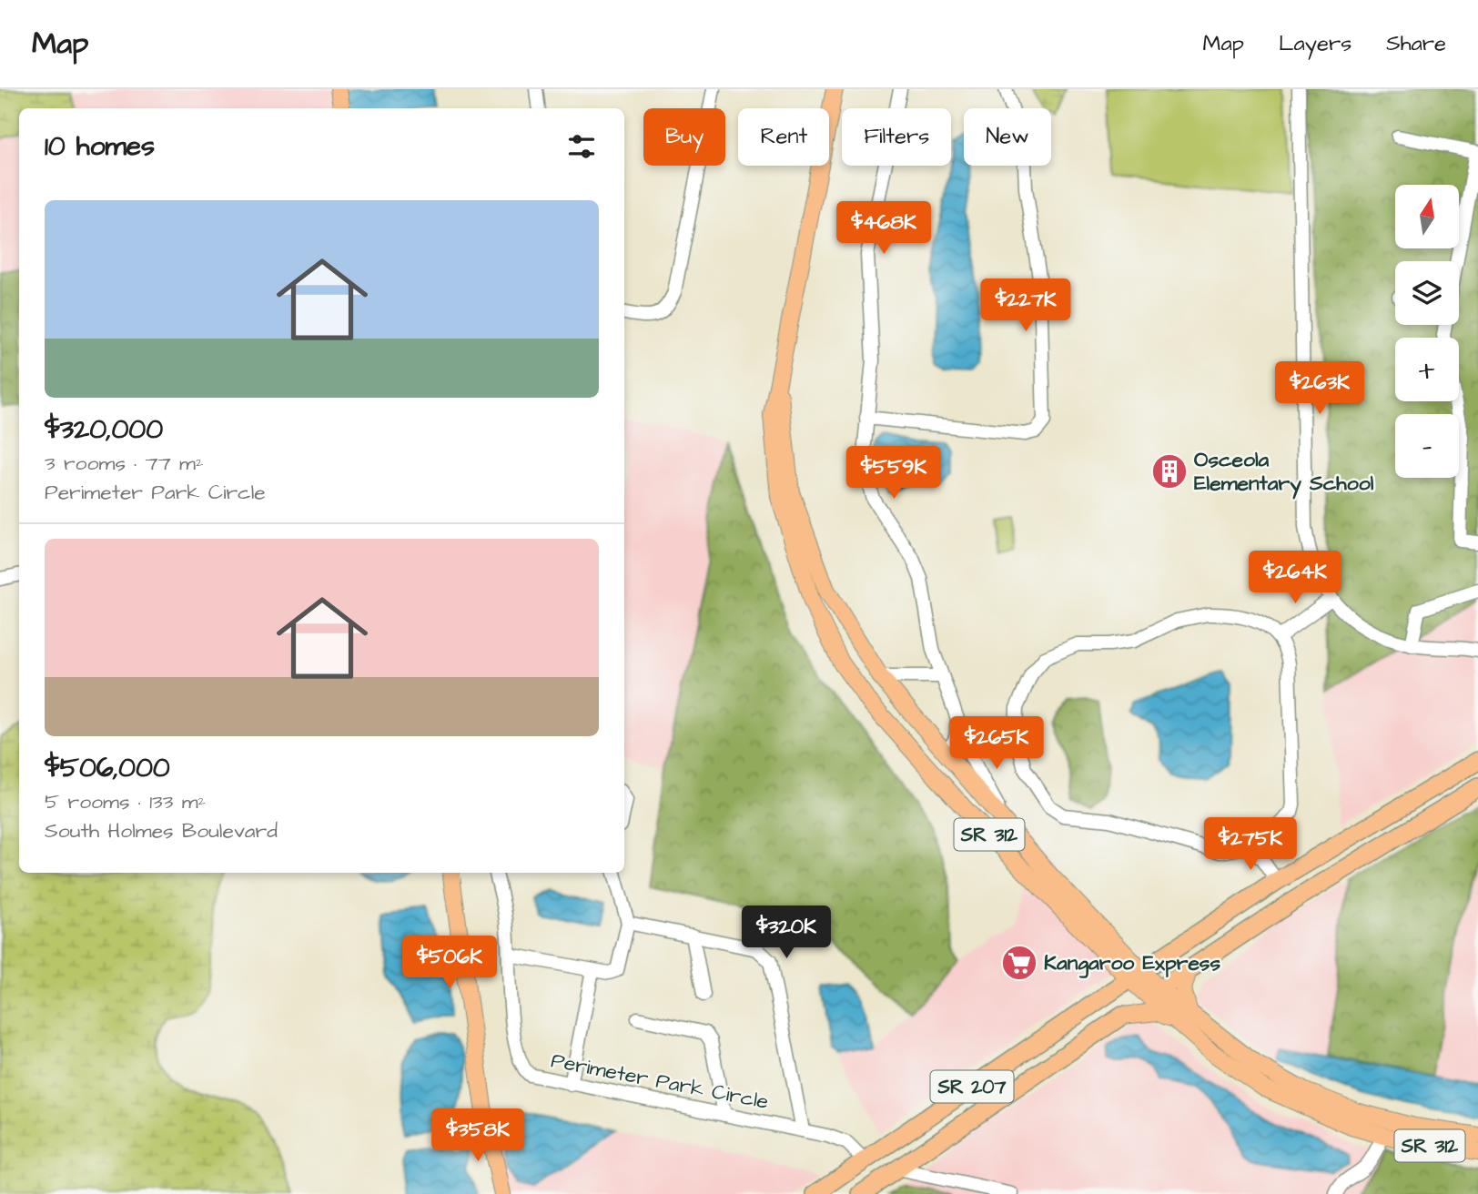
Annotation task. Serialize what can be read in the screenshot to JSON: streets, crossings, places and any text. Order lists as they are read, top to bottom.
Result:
{
  "streets": {
    "highway": ["SR 207"],
    "main road": ["SR 312"],
    "street": ["Perimeter Park Circle"]
  },
  "crossings": [
    ["SR 312", "SR 207"],
    ["Perimeter Park Circle", "SR 207"]
  ],
  "places": {
    "building": ["Osceola Elementary School"],
    "supermarket": ["Kangaroo Express"]
  },
  "north": "top",
  "page": {
    "header": "Map",
    "nav": ["Map", "Layers", "Share"],
    "chip": [
      "Buy",
      "Rent",
      "Filters",
      "New"
    ],
    "heading": "10 homes",
    "map_buttons": ["+", "−"],
    "list": [
      {
        "name": "$320,000",
        "note": "3 rooms · 77 m² · Perimeter Park Circle"
      },
      {
        "name": "$506,000",
        "note": "5 rooms · 133 m² · South Holmes Boulevard"
      }
    ],
    "price": [
      "$468K",
      "$227K",
      "$263K",
      "$559K",
      "$264K",
      "$265K",
      "$275K",
      "$320K",
      "$506K",
      "$358K"
    ]
  }
}
